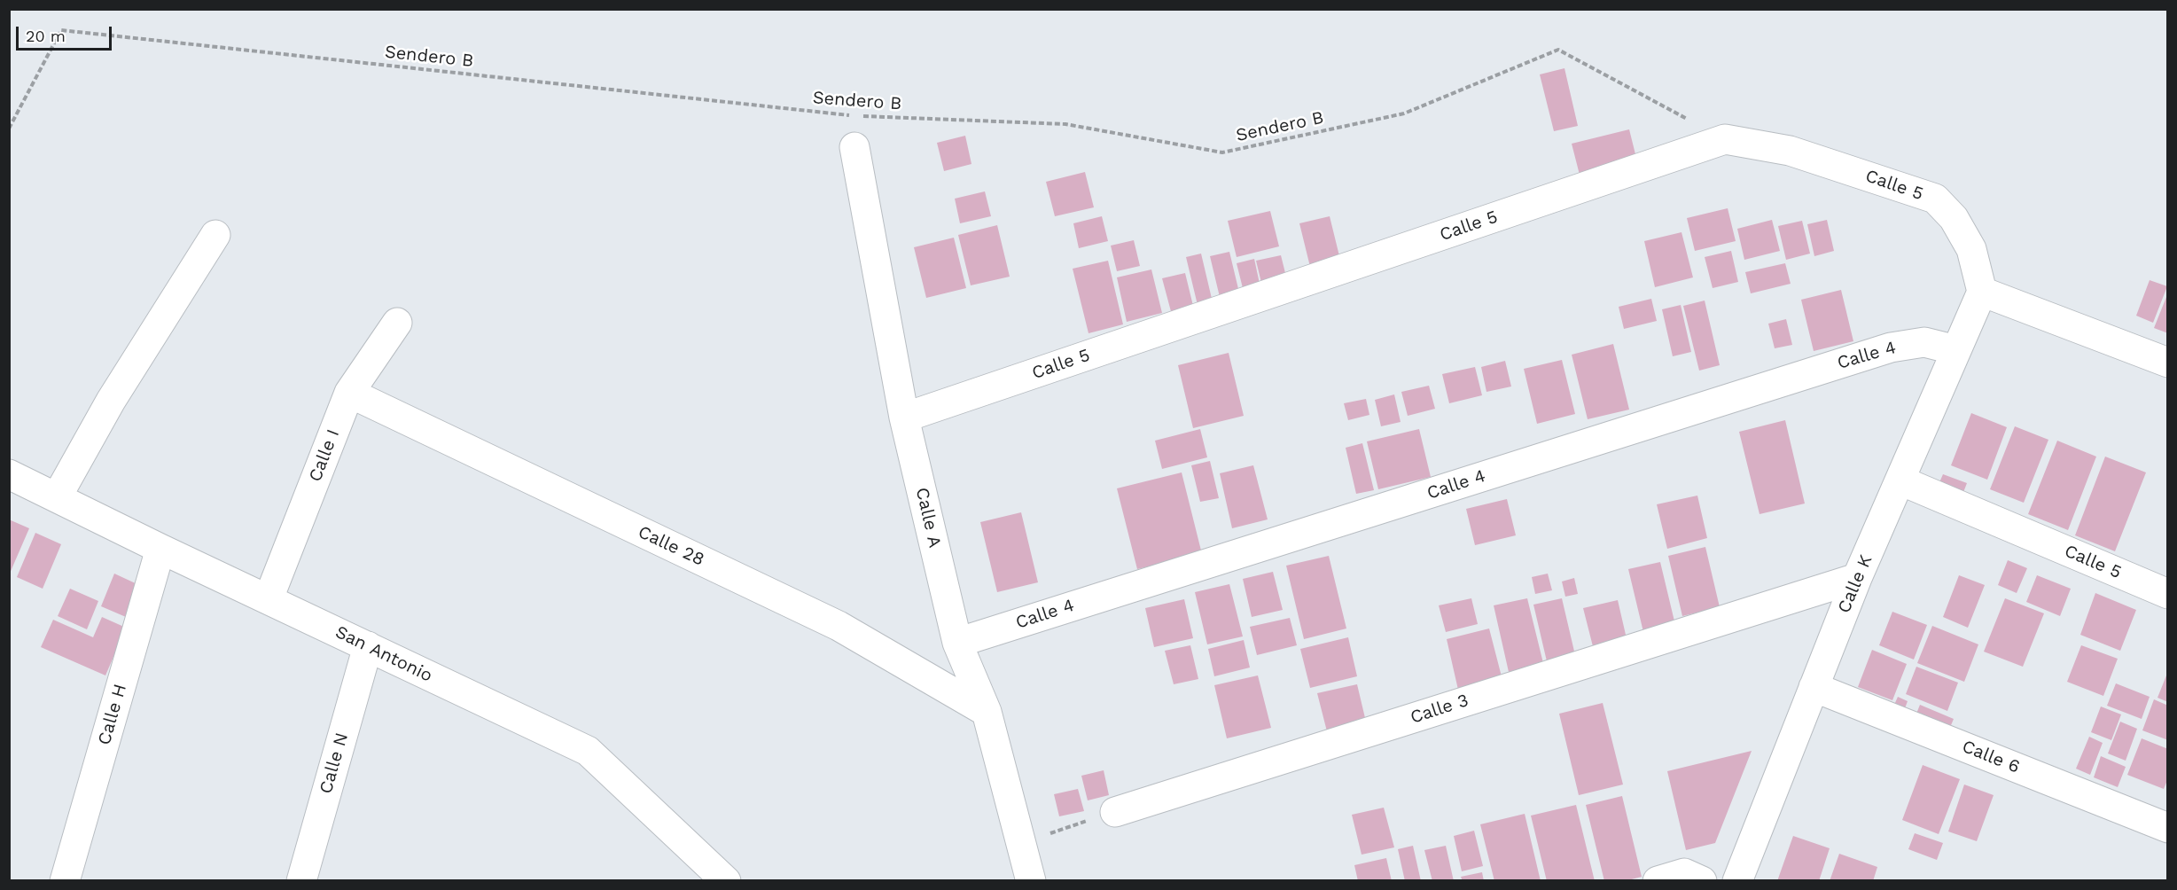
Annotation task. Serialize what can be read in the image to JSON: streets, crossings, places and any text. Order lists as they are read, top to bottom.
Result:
{
  "streets": {
    "street": [
      "Calle 5",
      "Calle 4",
      "Calle I",
      "Calle A",
      "Calle 28",
      "Calle K",
      "San Antonio",
      "Calle 3",
      "Calle H",
      "Calle 6",
      "Calle N"
    ],
    "path": ["Sendero B"]
  },
  "crossings": [
    ["Sendero B", "Calle 5"],
    ["Calle 5", "Calle A"],
    ["Calle 5", "Calle K"],
    ["Calle 4", "Calle A"],
    ["Calle 4", "Calle K"],
    ["Calle I", "Calle 28"],
    ["Calle I", "San Antonio"],
    ["Calle A", "Calle 28"],
    ["Calle K", "Calle 3"],
    ["Calle K", "Calle 6"],
    ["San Antonio", "Calle H"],
    ["San Antonio", "Calle N"]
  ],
  "scale_bar": "20 m"
}
